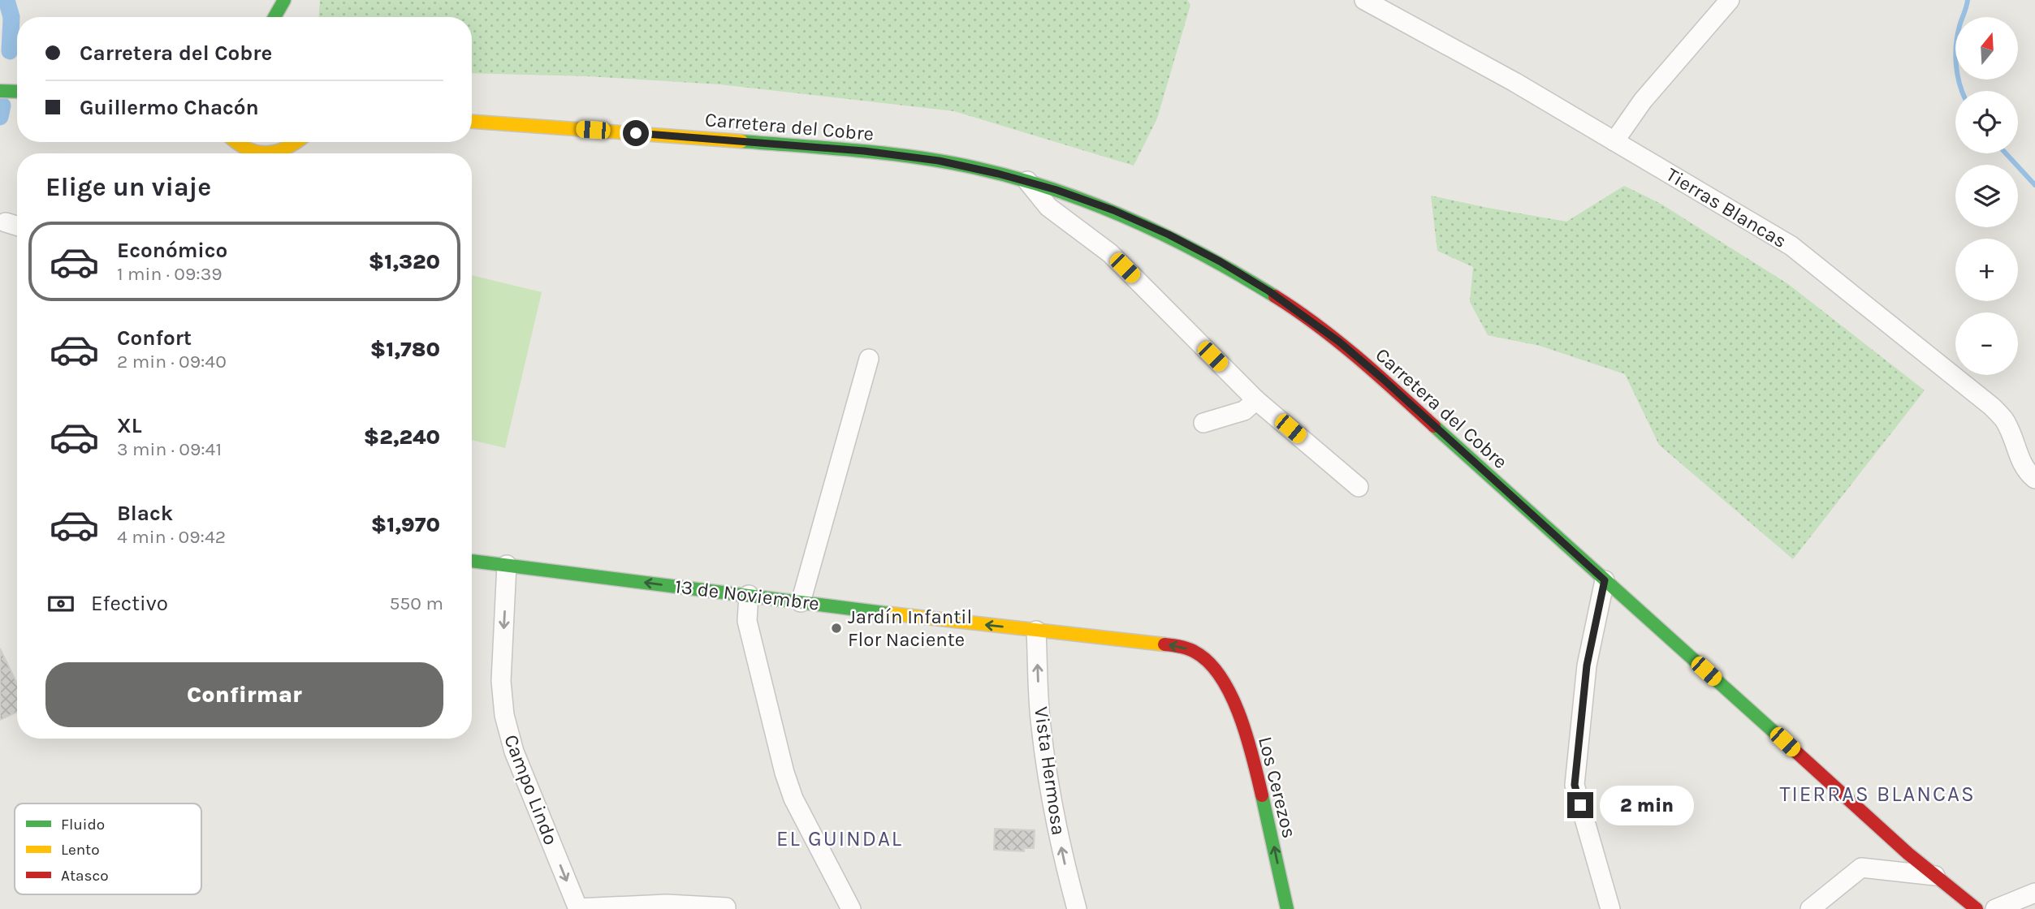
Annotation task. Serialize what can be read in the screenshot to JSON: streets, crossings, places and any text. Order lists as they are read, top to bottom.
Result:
{
  "streets": {
    "main road": ["Carretera del Cobre", "13 de Noviembre", "Los Cerezos"],
    "street": ["Tierras Blancas", "Vista Hermosa", "Campo Lindo"]
  },
  "crossings": [
    ["13 de Noviembre", "Vista Hermosa"],
    ["13 de Noviembre", "Los Cerezos"],
    ["13 de Noviembre", "Campo Lindo"]
  ],
  "one_way": [
    "13 de Noviembre",
    "Vista Hermosa",
    "Los Cerezos",
    "Campo Lindo"
  ],
  "districts": ["TIERRAS BLANCAS", "EL GUINDAL"],
  "places": ["Jardín Infantil Flor Naciente"],
  "legend": ["Fluido", "Lento", "Atasco"],
  "north": "top",
  "page": {
    "map_buttons": ["+", "−"],
    "banner": ["Carretera del Cobre", "Guillermo Chacón"],
    "heading": "Elige un viaje",
    "list": [
      {
        "name": "Económico",
        "note": "1 min · 09:39",
        "value": "$1,320"
      },
      {
        "name": "Confort",
        "note": "2 min · 09:40",
        "value": "$1,780"
      },
      {
        "name": "XL",
        "note": "3 min · 09:41",
        "value": "$2,240"
      },
      {
        "name": "Black",
        "note": "4 min · 09:42",
        "value": "$1,970"
      }
    ],
    "pay": ["Efectivo", "550 m"],
    "buttons": "Confirmar",
    "bubble": "2 min"
  }
}
